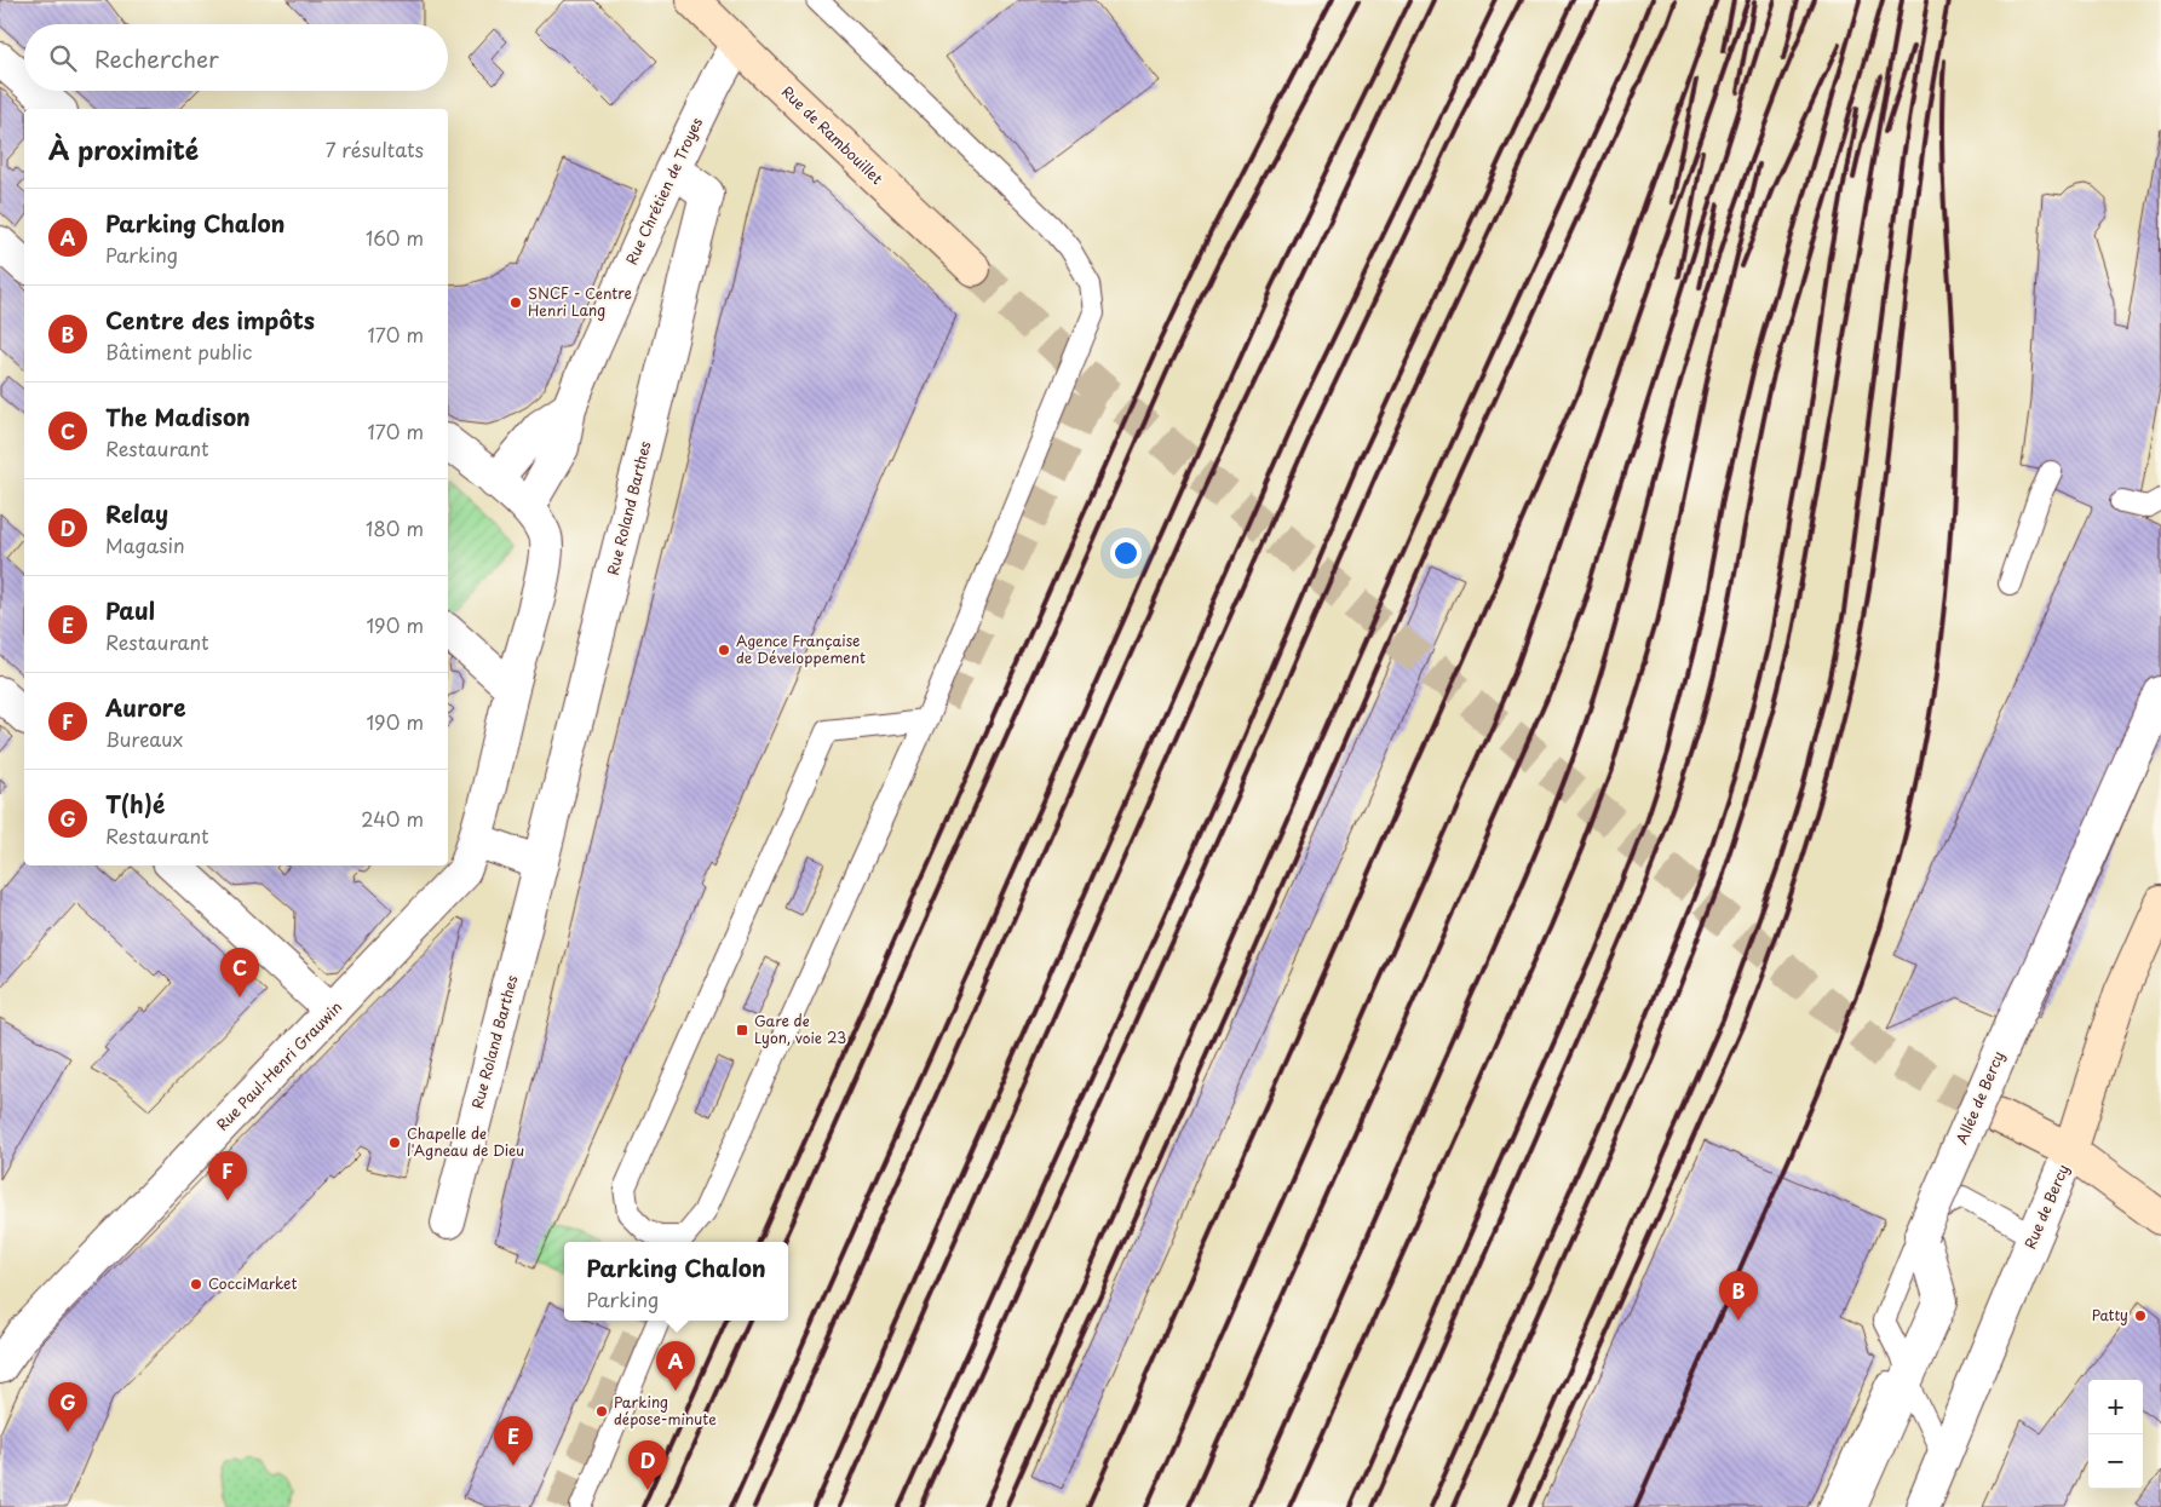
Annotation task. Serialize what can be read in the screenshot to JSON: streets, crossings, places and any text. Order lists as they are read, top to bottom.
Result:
{
  "streets": {
    "street": [
      "Rue de Rambouillet",
      "Rue Chrétien de Troyes",
      "Rue Roland Barthes",
      "Rue Paul-Henri Grauwin",
      "Allée de Bercy",
      "Rue de Bercy"
    ]
  },
  "crossings": [
    ["Rue de Rambouillet", "Rue Chrétien de Troyes"],
    ["Rue Chrétien de Troyes", "Rue Roland Barthes"]
  ],
  "places": {
    "other": [
      "SNCF - Centre Henri Lang",
      "Agence Française de Développement",
      "Chapelle de l'Agneau de Dieu",
      "CocciMarket",
      "Patty",
      "Parking dépose-minute"
    ],
    "transit": ["Gare de Lyon, voie 23"]
  },
  "page": {
    "search": "Rechercher",
    "heading": ["À proximité", "7 résultats"],
    "list": [
      {
        "mark": "A",
        "name": "Parking Chalon",
        "note": "Parking",
        "value": "160 m"
      },
      {
        "mark": "B",
        "name": "Centre des impôts",
        "note": "Bâtiment public",
        "value": "170 m"
      },
      {
        "mark": "C",
        "name": "The Madison",
        "note": "Restaurant",
        "value": "170 m"
      },
      {
        "mark": "D",
        "name": "Relay",
        "note": "Magasin",
        "value": "180 m"
      },
      {
        "mark": "E",
        "name": "Paul",
        "note": "Restaurant",
        "value": "190 m"
      },
      {
        "mark": "F",
        "name": "Aurore",
        "note": "Bureaux",
        "value": "190 m"
      },
      {
        "mark": "G",
        "name": "T(h)é",
        "note": "Restaurant",
        "value": "240 m"
      }
    ],
    "pins": [
      "C",
      "F",
      "B",
      "A",
      "G",
      "E",
      "D"
    ],
    "popup": ["Parking Chalon", "Parking"],
    "map_buttons": ["+", "−"]
  }
}
